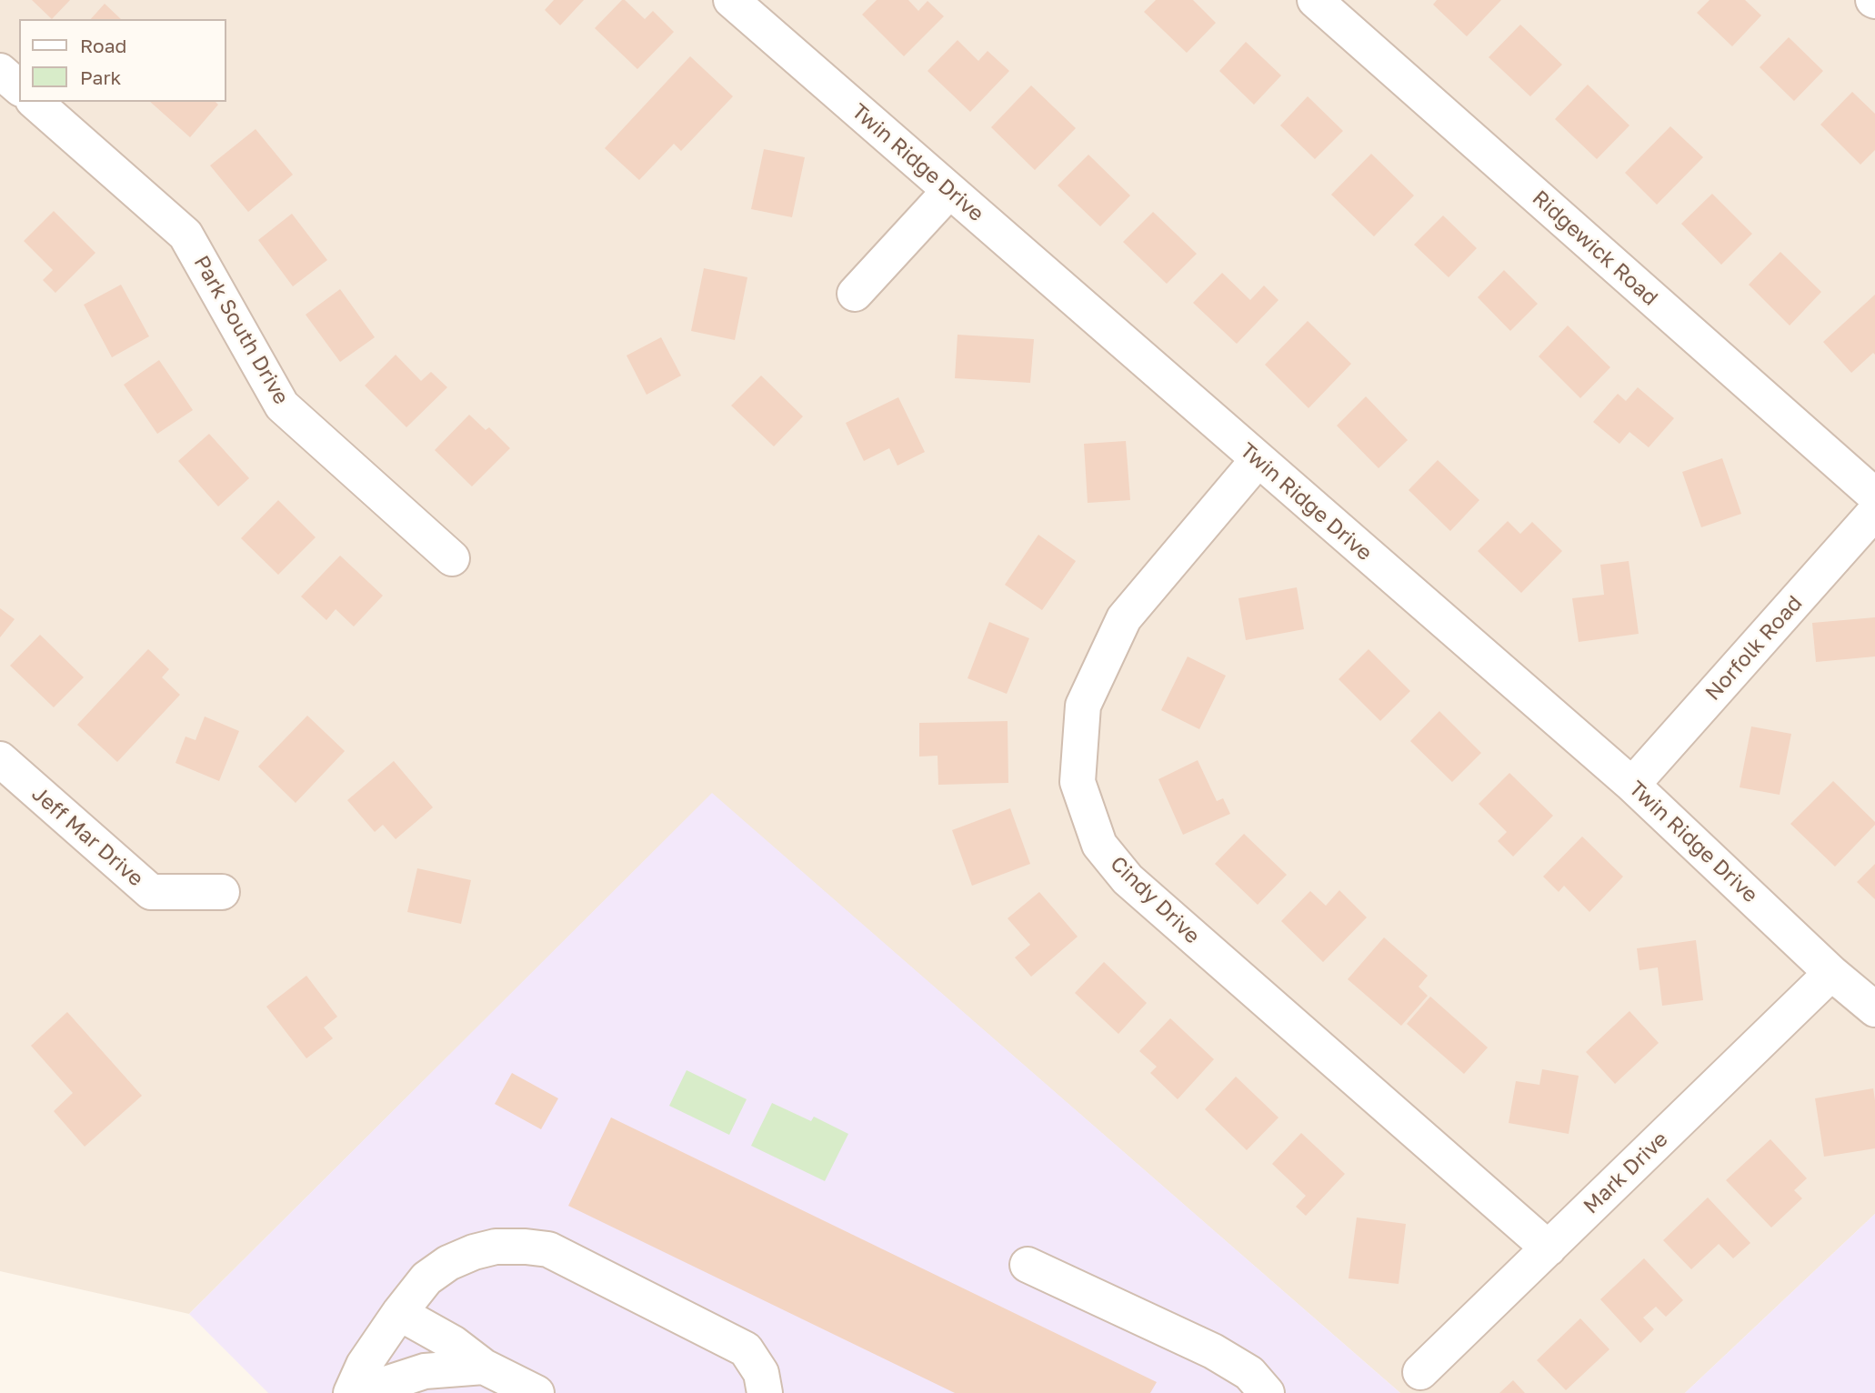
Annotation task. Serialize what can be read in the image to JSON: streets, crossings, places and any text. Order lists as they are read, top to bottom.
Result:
{
  "streets": {
    "street": [
      "Twin Ridge Drive",
      "Ridgewick Road",
      "Park South Drive",
      "Norfolk Road",
      "Jeff Mar Drive",
      "Cindy Drive",
      "Mark Drive"
    ]
  },
  "crossings": [
    ["Twin Ridge Drive", "Norfolk Road"],
    ["Twin Ridge Drive", "Cindy Drive"],
    ["Twin Ridge Drive", "Mark Drive"],
    ["Cindy Drive", "Mark Drive"]
  ],
  "legend": ["Road", "Park"]
}
